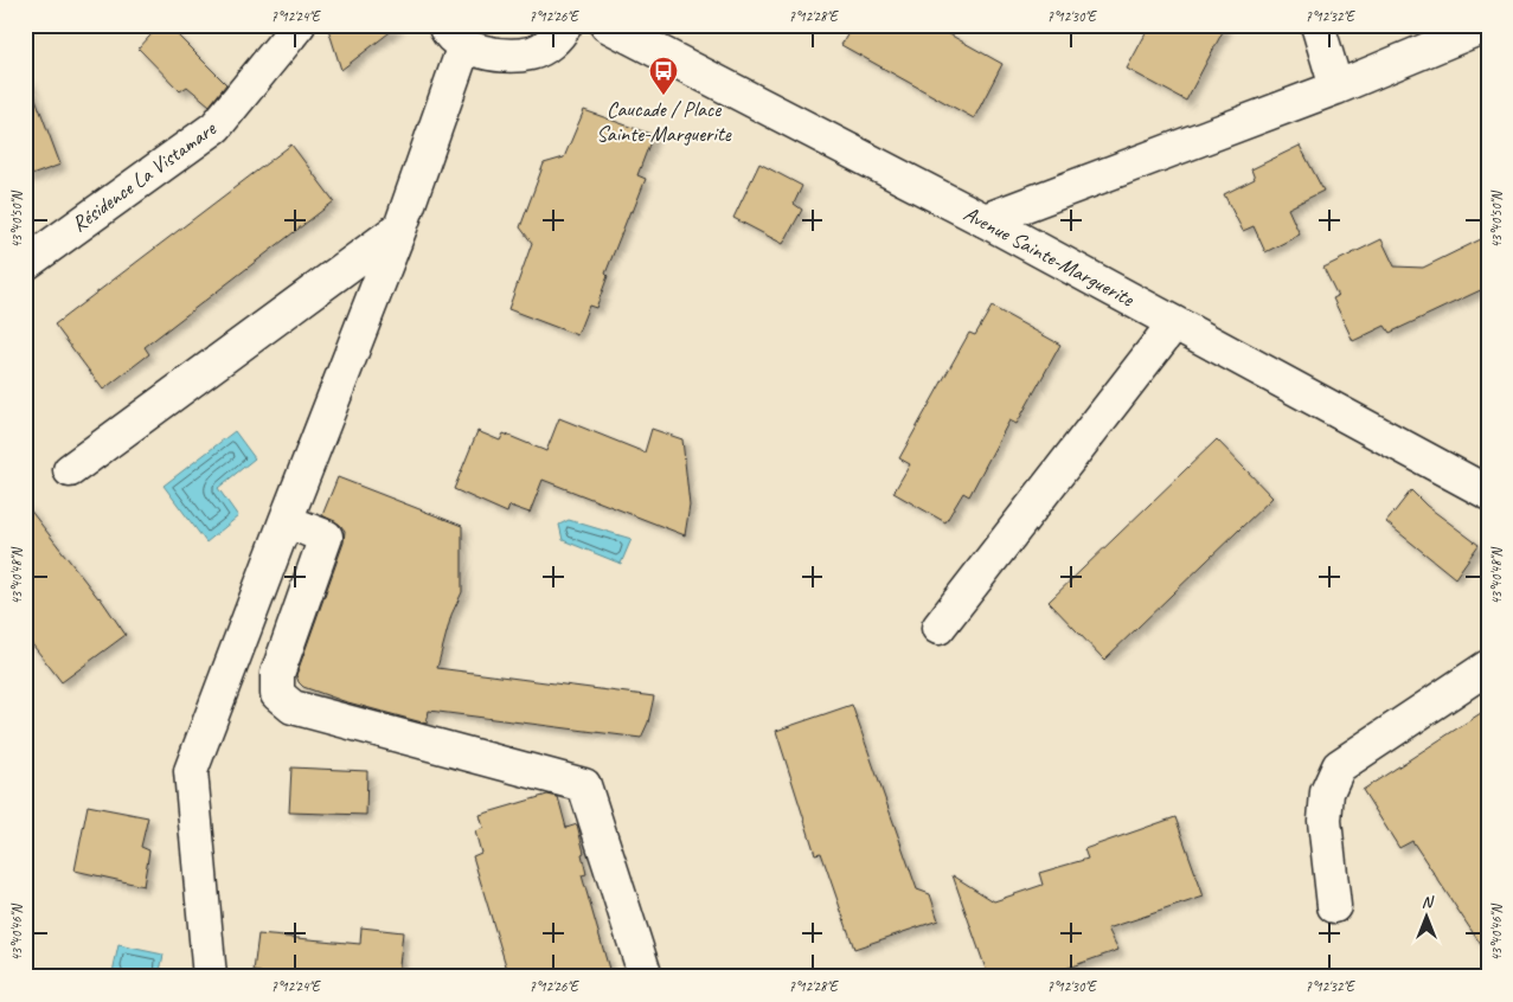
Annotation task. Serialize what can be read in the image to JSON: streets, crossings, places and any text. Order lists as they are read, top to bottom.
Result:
{
  "streets": {
    "street": ["Résidence La Vistamare", "Avenue Sainte-Marguerite"]
  },
  "places": {
    "bus stop": ["Caucade / Place Sainte-Marguerite"]
  },
  "north": "top",
  "coordinates": [
    "7°12'24\"E",
    "7°12'26\"E",
    "7°12'28\"E",
    "7°12'30\"E",
    "7°12'32\"E",
    "43°40'50\"N",
    "43°40'48\"N",
    "43°40'46\"N"
  ]
}
